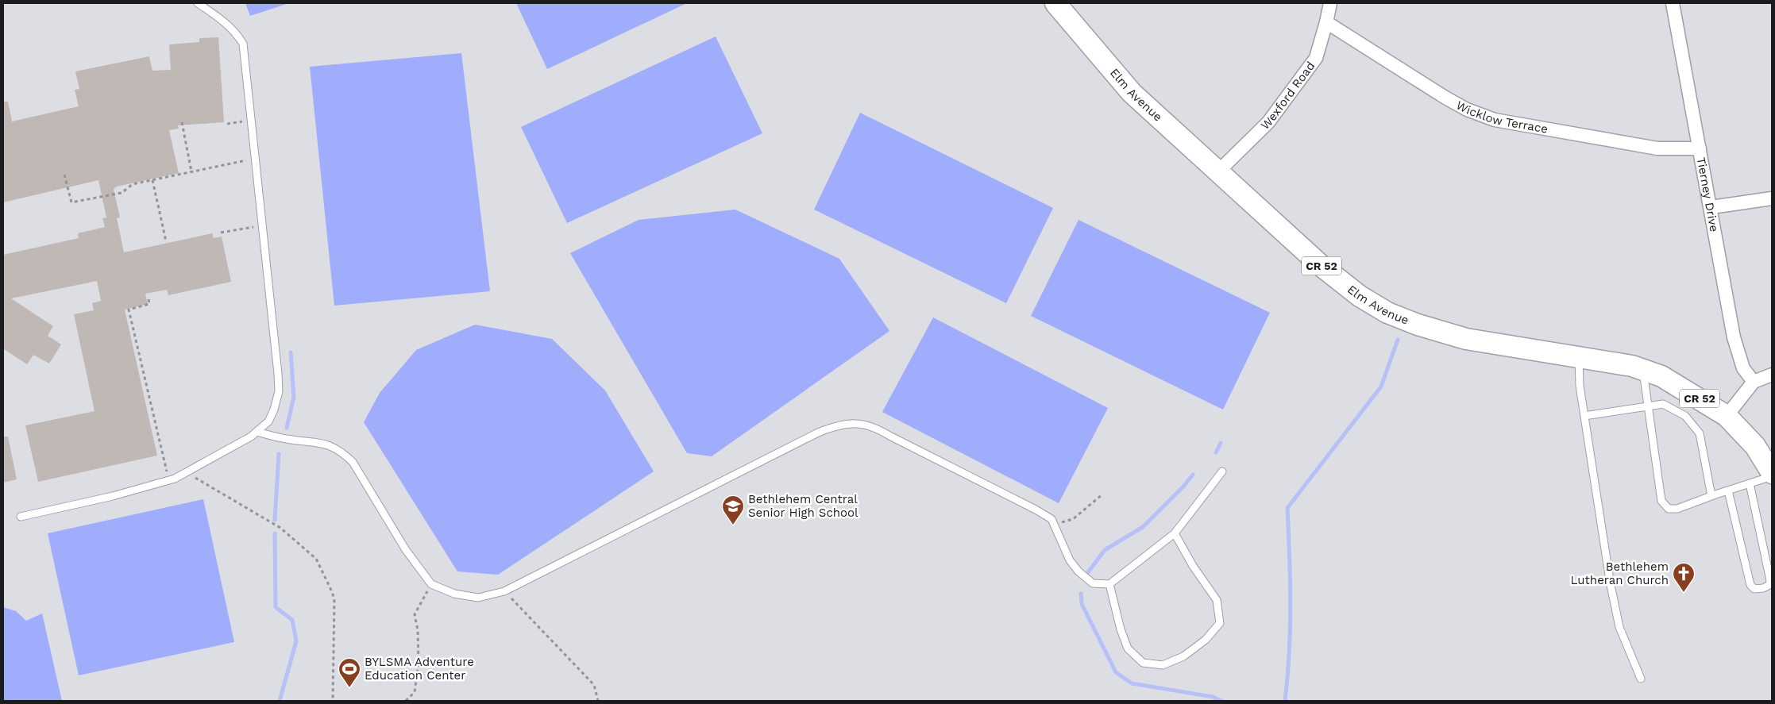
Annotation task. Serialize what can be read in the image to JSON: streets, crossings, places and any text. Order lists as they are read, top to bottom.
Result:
{
  "streets": {
    "main road": ["Elm Avenue", "CR 52"],
    "street": ["Wexford Road", "Wicklow Terrace", "Tierney Drive"]
  },
  "crossings": [
    ["Elm Avenue", "Wexford Road"],
    ["Wexford Road", "Wicklow Terrace"],
    ["Wicklow Terrace", "Tierney Drive"]
  ],
  "places": {
    "school or university": ["Bethlehem Central Senior High School"],
    "church": ["Bethlehem Lutheran Church"],
    "sports": ["BYLSMA Adventure Education Center"]
  }
}
